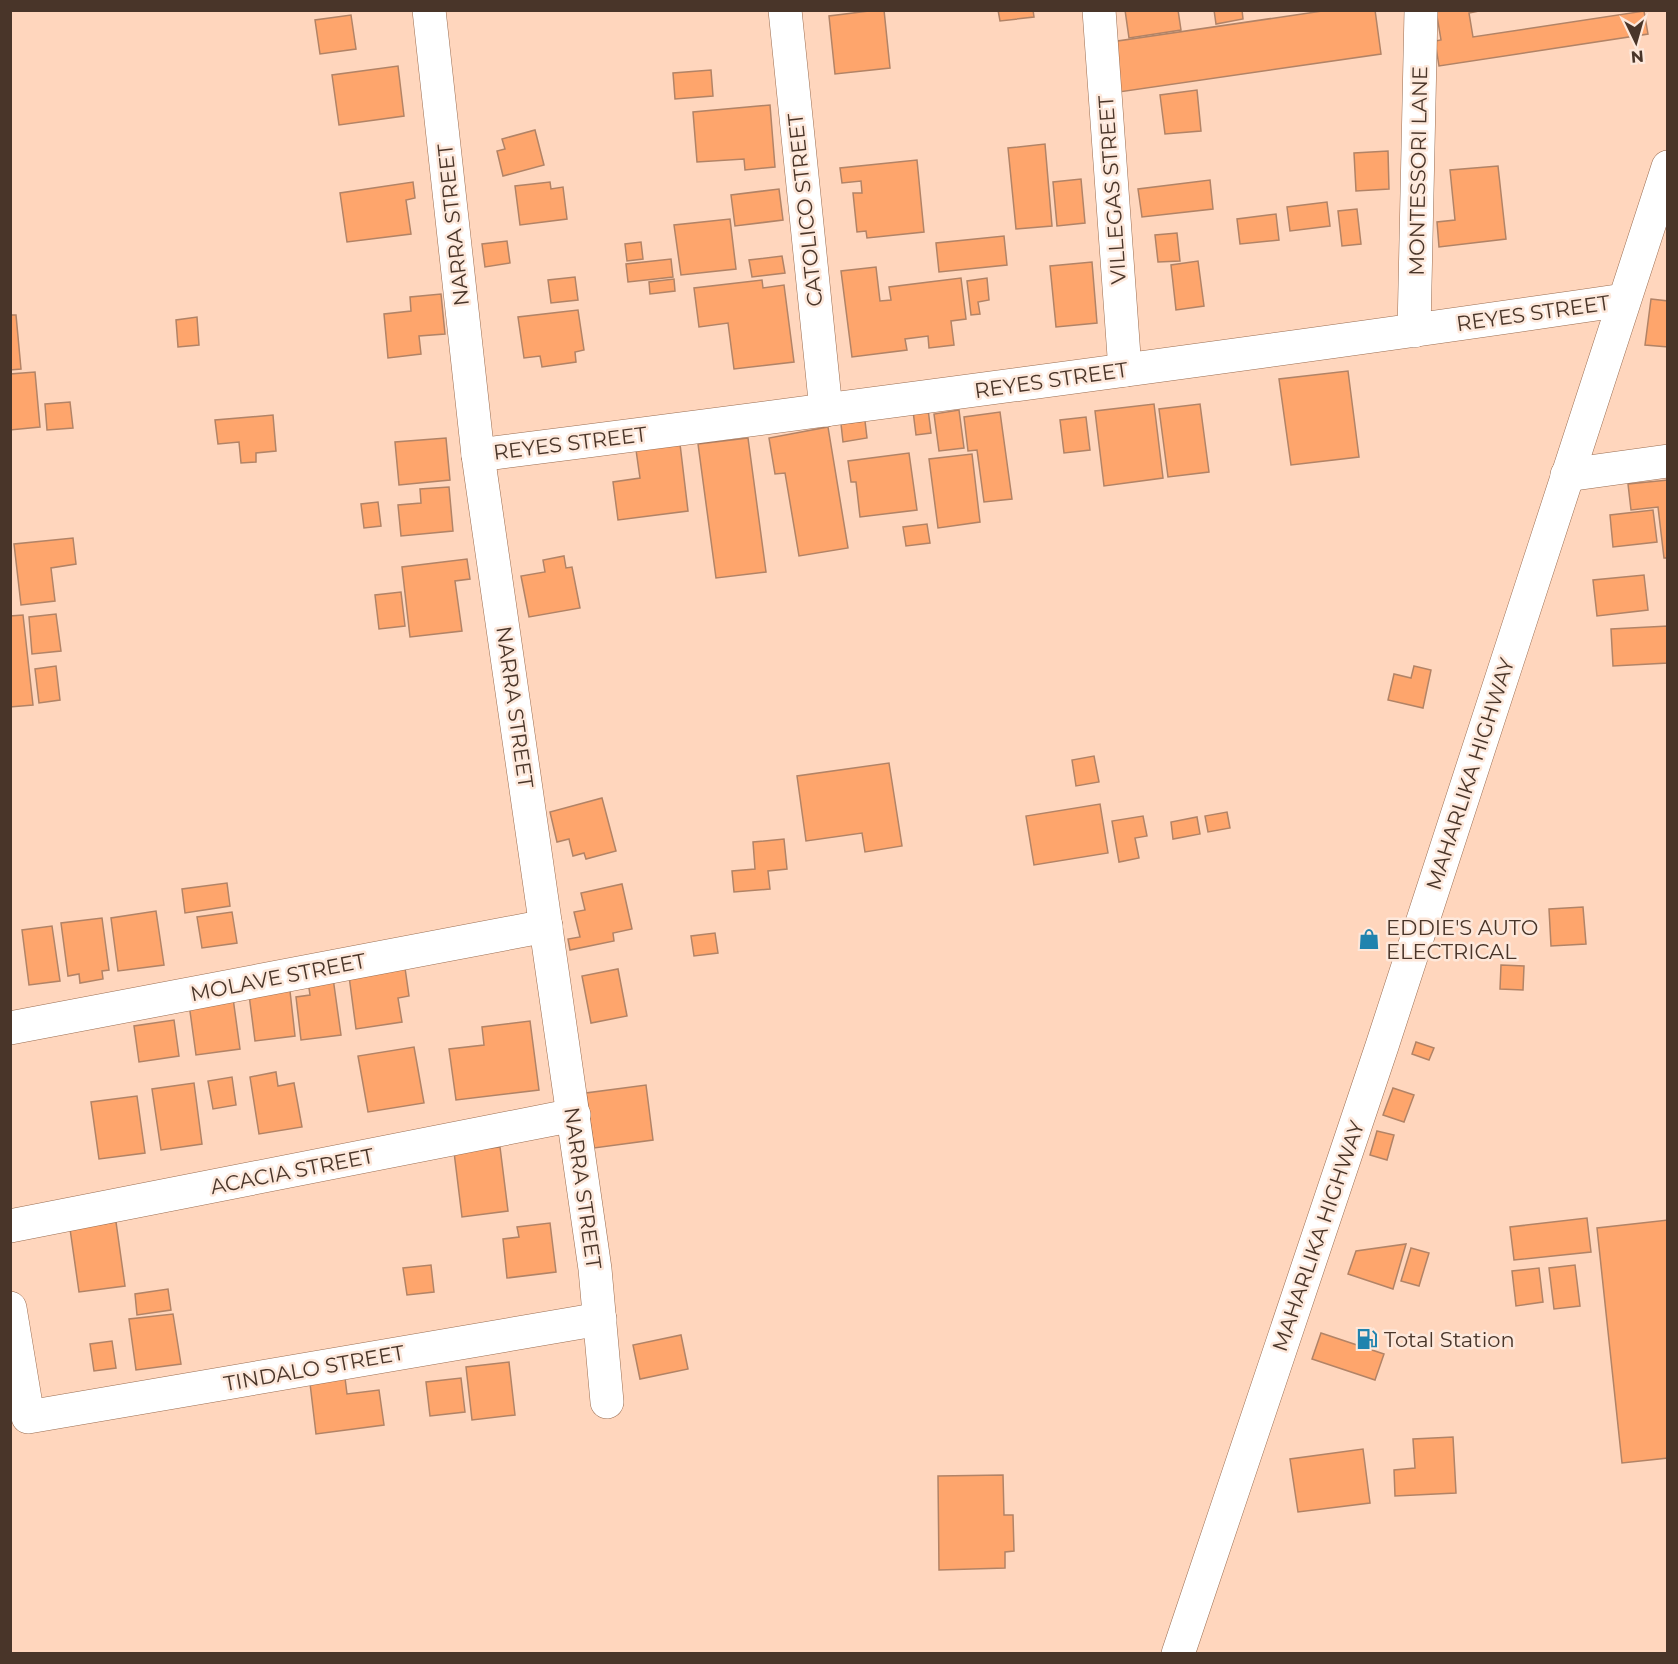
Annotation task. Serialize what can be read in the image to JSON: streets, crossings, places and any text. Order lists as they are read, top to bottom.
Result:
{
  "streets": {
    "main road": [
      "MONTESSORI LANE",
      "VILLEGAS STREET",
      "CATOLICO STREET",
      "NARRA STREET",
      "REYES STREET",
      "MAHARLIKA HIGHWAY",
      "MOLAVE STREET",
      "ACACIA STREET",
      "TINDALO STREET"
    ]
  },
  "crossings": [
    ["MONTESSORI LANE", "REYES STREET"],
    ["VILLEGAS STREET", "REYES STREET"],
    ["CATOLICO STREET", "REYES STREET"],
    ["NARRA STREET", "REYES STREET"],
    ["NARRA STREET", "MOLAVE STREET"],
    ["NARRA STREET", "ACACIA STREET"],
    ["NARRA STREET", "TINDALO STREET"],
    ["REYES STREET", "MAHARLIKA HIGHWAY"]
  ],
  "places": {
    "shop": ["EDDIE'S AUTO ELECTRICAL"],
    "fuel station": ["Total Station"]
  },
  "north": "bottom"
}
